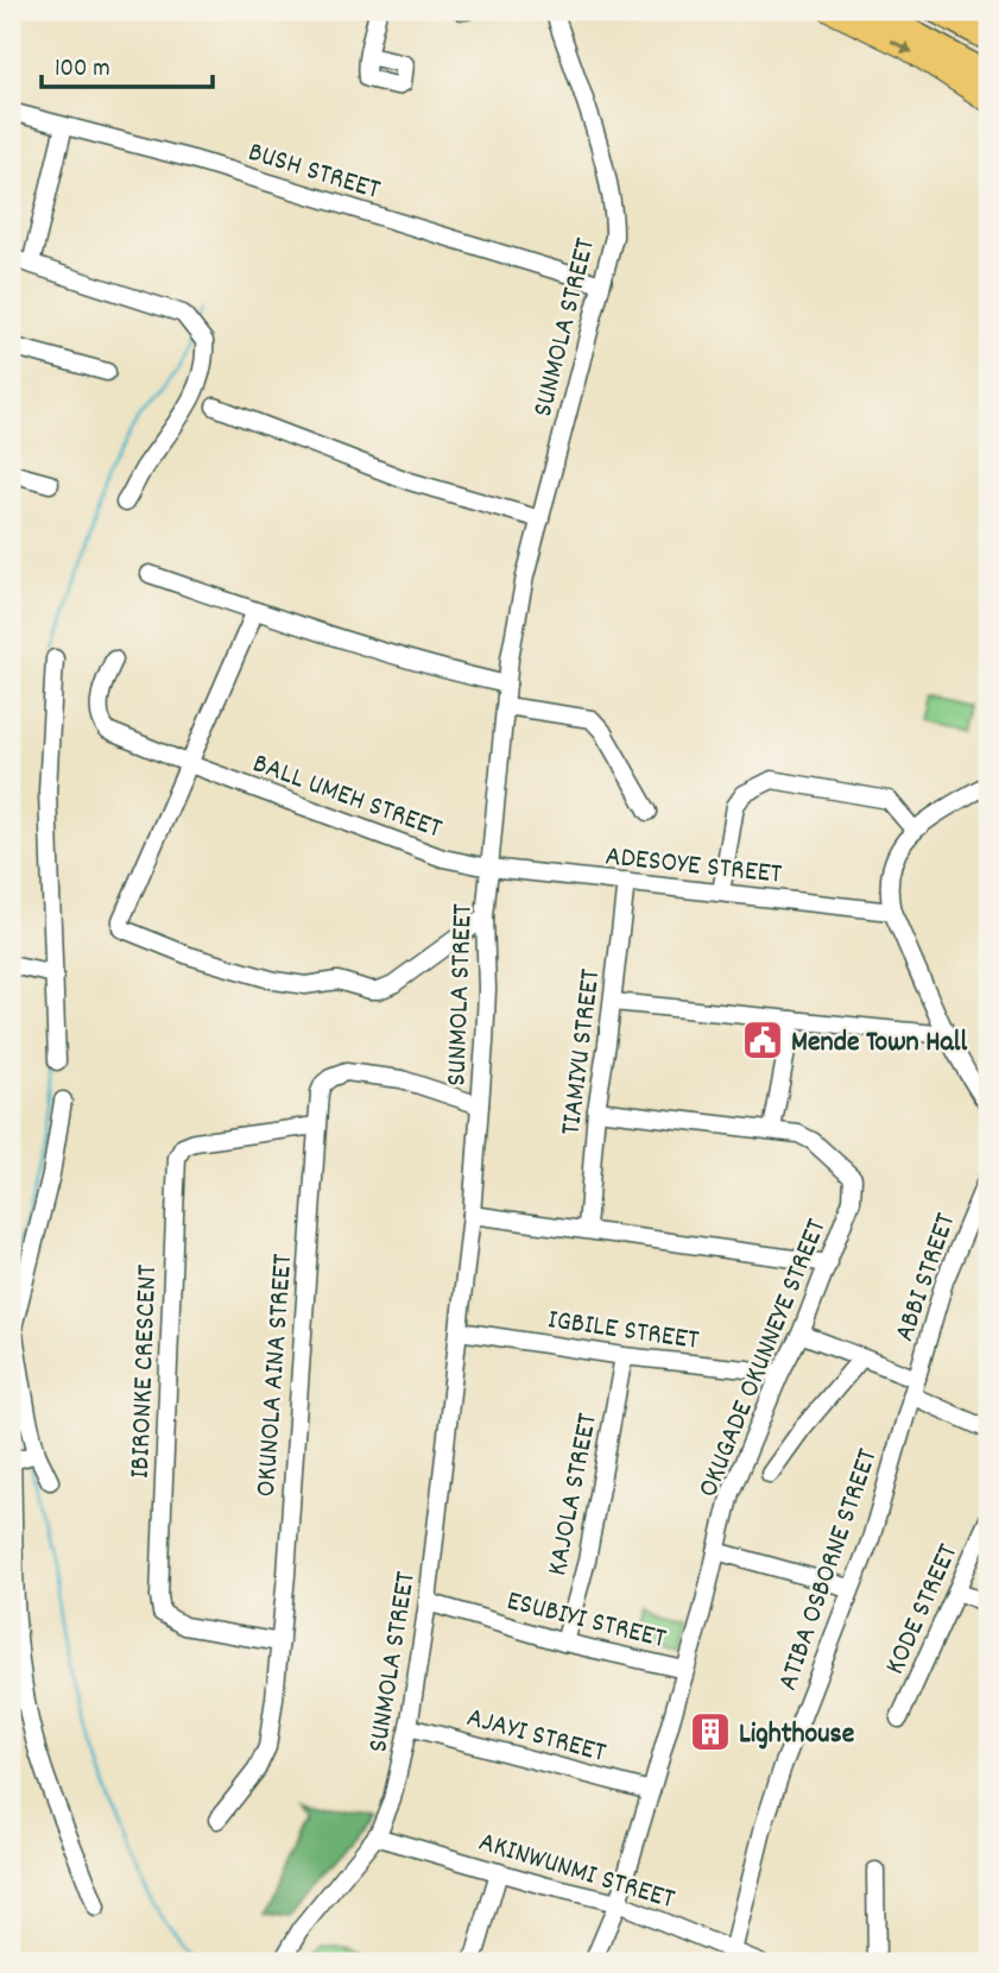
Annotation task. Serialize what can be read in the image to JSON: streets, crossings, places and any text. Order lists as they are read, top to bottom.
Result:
{
  "streets": {
    "street": [
      "BUSH STREET",
      "SUNMOLA STREET",
      "BALL UMEH STREET",
      "ADESOYE STREET",
      "TIAMIYU STREET",
      "ABBI STREET",
      "IGBILE STREET",
      "OKUGADE OKUNNEYE STREET",
      "IBIRONKE CRESCENT",
      "OKUNOLA AINA STREET",
      "KAJOLA STREET",
      "ATIBA OSBORNE STREET",
      "KODE STREET",
      "ESUBIYI STREET",
      "AJAYI STREET",
      "AKINWUNMI STREET"
    ]
  },
  "crossings": [
    ["BUSH STREET", "SUNMOLA STREET"],
    ["SUNMOLA STREET", "BALL UMEH STREET"],
    ["SUNMOLA STREET", "ADESOYE STREET"],
    ["SUNMOLA STREET", "IGBILE STREET"],
    ["SUNMOLA STREET", "OKUNOLA AINA STREET"],
    ["SUNMOLA STREET", "ESUBIYI STREET"],
    ["SUNMOLA STREET", "AJAYI STREET"],
    ["SUNMOLA STREET", "AKINWUNMI STREET"],
    ["BALL UMEH STREET", "ADESOYE STREET"],
    ["ADESOYE STREET", "TIAMIYU STREET"],
    ["TIAMIYU STREET", "OKUGADE OKUNNEYE STREET"],
    ["ABBI STREET", "ATIBA OSBORNE STREET"],
    ["IGBILE STREET", "OKUGADE OKUNNEYE STREET"],
    ["IGBILE STREET", "KAJOLA STREET"],
    ["OKUGADE OKUNNEYE STREET", "ESUBIYI STREET"],
    ["OKUGADE OKUNNEYE STREET", "AJAYI STREET"],
    ["OKUGADE OKUNNEYE STREET", "AKINWUNMI STREET"],
    ["IBIRONKE CRESCENT", "OKUNOLA AINA STREET"],
    ["KAJOLA STREET", "ESUBIYI STREET"],
    ["ATIBA OSBORNE STREET", "AKINWUNMI STREET"]
  ],
  "places": {
    "public building": ["Mende Town Hall"],
    "building": ["Lighthouse"]
  },
  "scale_bar": "100 m"
}
